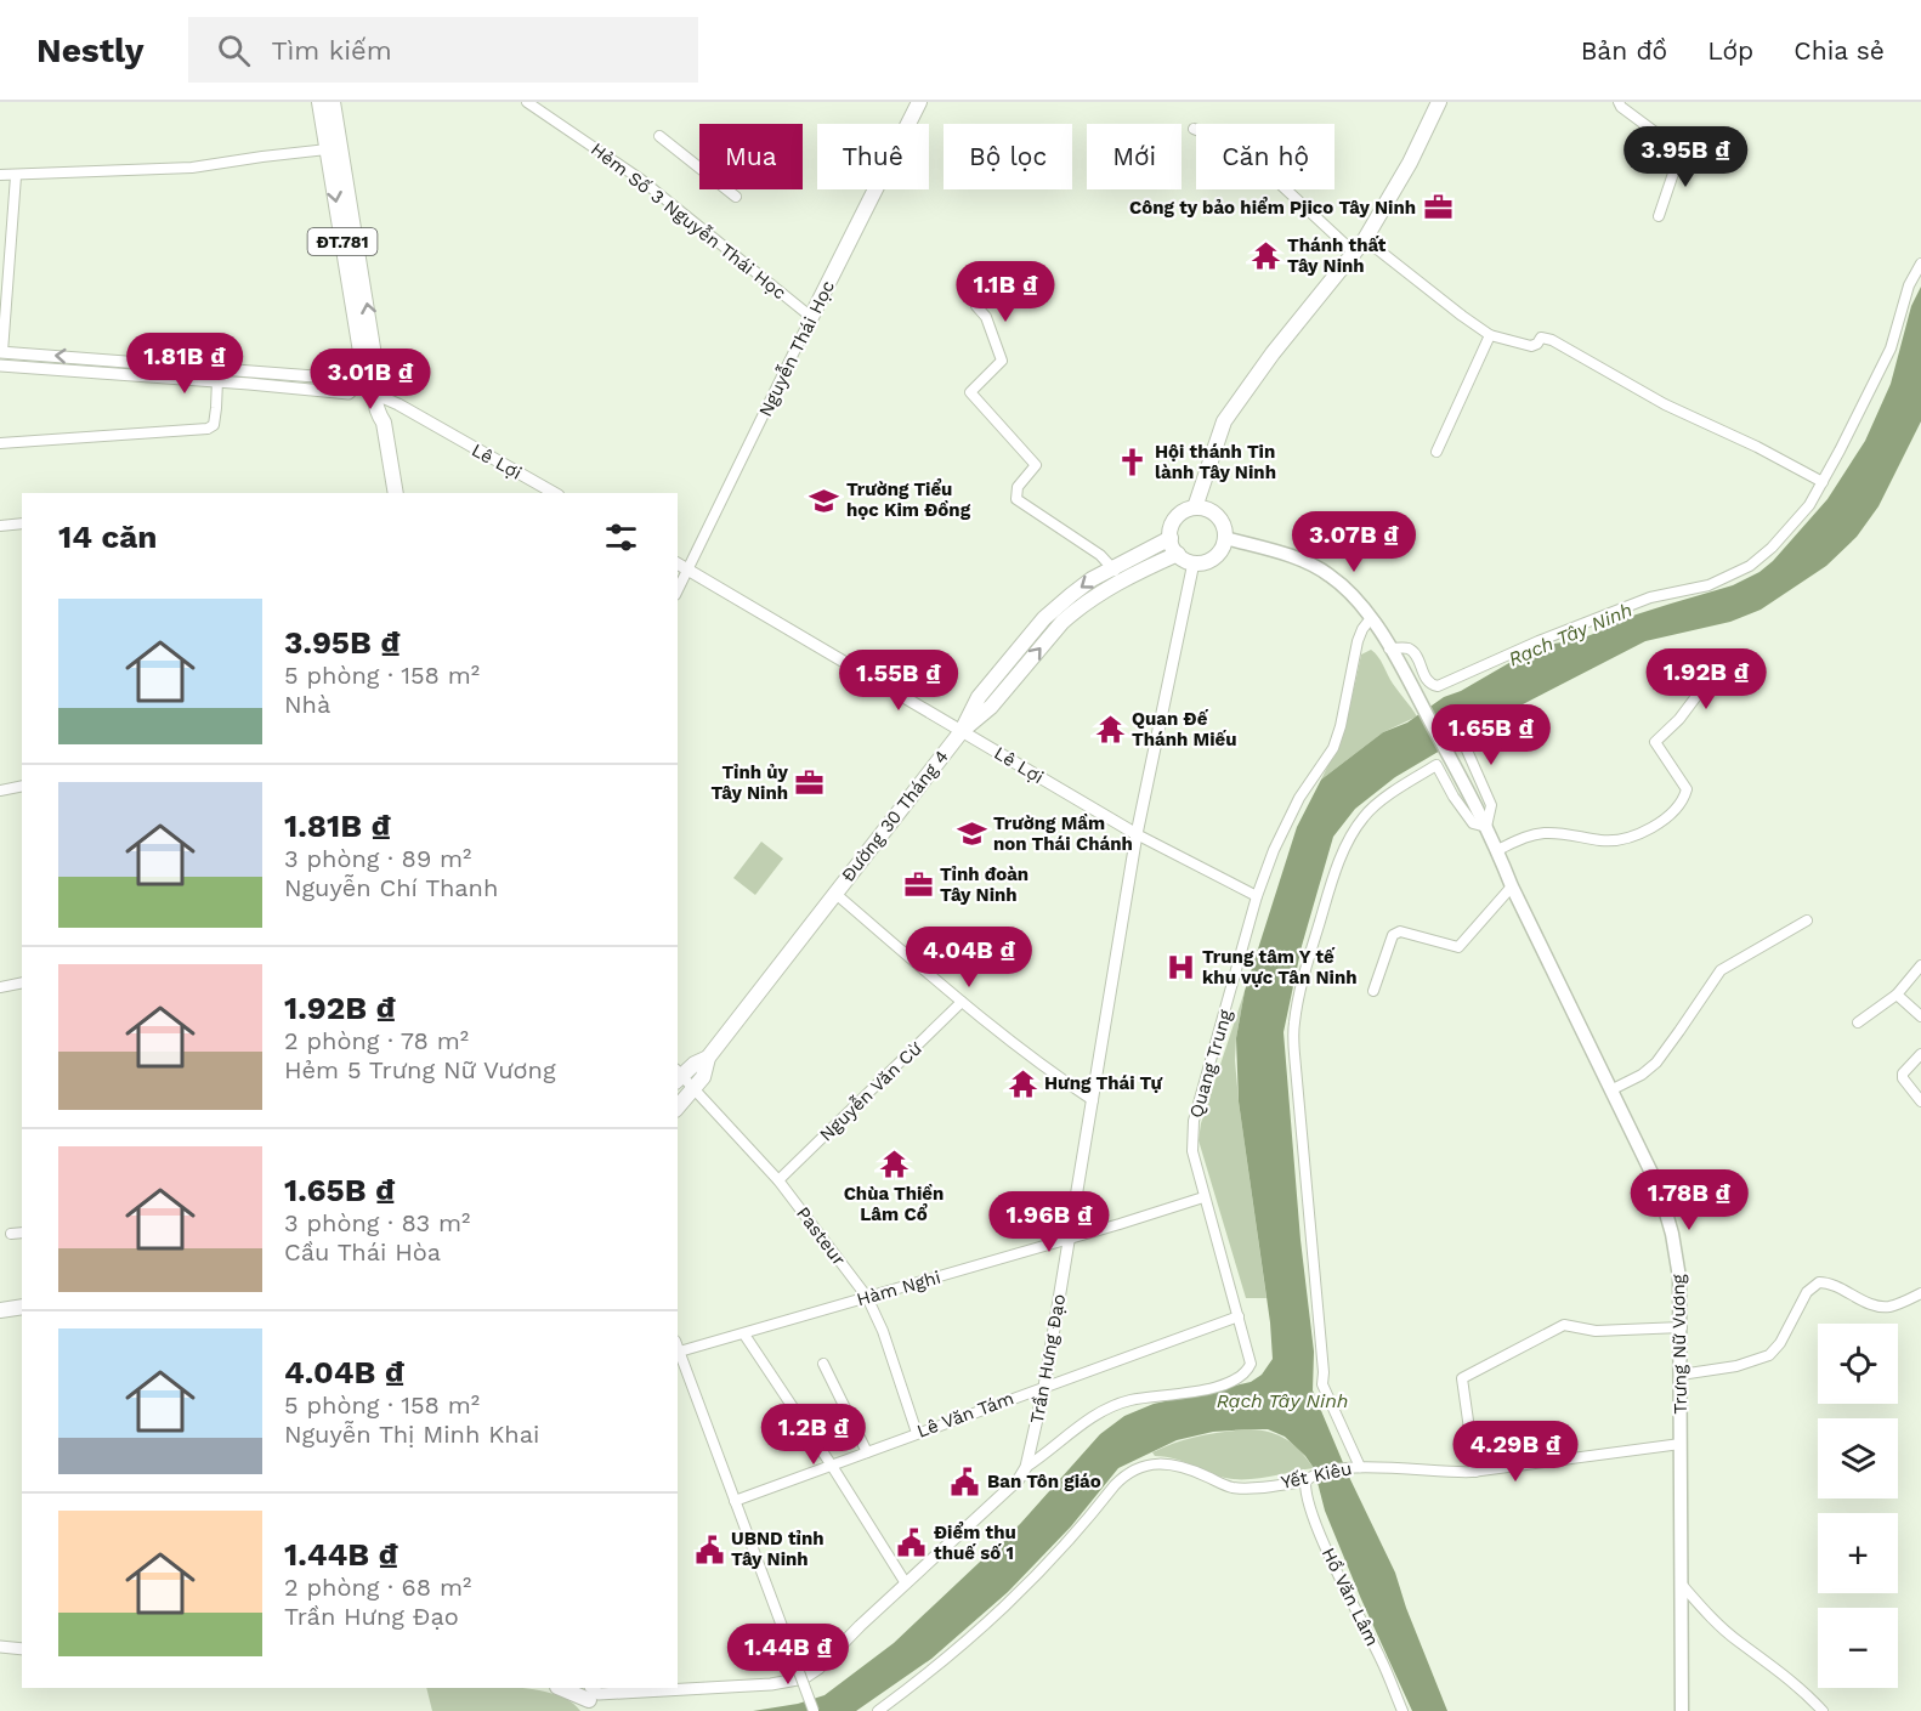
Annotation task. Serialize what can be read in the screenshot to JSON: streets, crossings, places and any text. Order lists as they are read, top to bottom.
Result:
{
  "streets": {
    "main road": [
      "ĐT.781",
      "Nguyễn Thái Học",
      "Đường 30 Tháng 4",
      "Trưng Nữ Vương",
      "Trần Hưng Đạo"
    ],
    "street": [
      "Hẻm Số 3 Nguyễn Thái Học",
      "Lê Lợi",
      "Quang Trung",
      "Nguyễn Văn Cừ",
      "Pasteur",
      "Hàm Nghi",
      "Lê Văn Tám",
      "Yết Kiêu",
      "Hồ Văn Lâm"
    ]
  },
  "crossings": [
    ["Hẻm Số 3 Nguyễn Thái Học", "Nguyễn Thái Học"],
    ["Nguyễn Thái Học", "Lê Lợi"],
    ["Lê Lợi", "Đường 30 Tháng 4"],
    ["Lê Lợi", "Trần Hưng Đạo"],
    ["Đường 30 Tháng 4", "Pasteur"],
    ["Đường 30 Tháng 4", "Trần Hưng Đạo"],
    ["Quang Trung", "Hàm Nghi"],
    ["Quang Trung", "Trần Hưng Đạo"],
    ["Quang Trung", "Lê Văn Tám"],
    ["Nguyễn Văn Cừ", "Pasteur"],
    ["Pasteur", "Hàm Nghi"],
    ["Pasteur", "Lê Văn Tám"],
    ["Hàm Nghi", "Trần Hưng Đạo"],
    ["Trưng Nữ Vương", "Yết Kiêu"],
    ["Trần Hưng Đạo", "Lê Văn Tám"],
    ["Yết Kiêu", "Hồ Văn Lâm"]
  ],
  "water": ["Rạch Tây Ninh"],
  "places": {
    "office": ["Công ty bảo hiểm Pjico Tây Ninh", "Tỉnh ủy Tây Ninh", "Tỉnh đoàn Tây Ninh"],
    "temple": [
      "Thánh thất Tây Ninh",
      "Quan Đế Thánh Miếu",
      "Hưng Thái Tự",
      "Chùa Thiền Lâm Cổ"
    ],
    "church": ["Hội thánh Tin lành Tây Ninh"],
    "school or university": ["Trường Tiểu học Kim Đồng", "Trường Mầm non Thái Chánh"],
    "hospital": ["Trung tâm Y tế khu vực Tân Ninh"],
    "public building": ["Ban Tôn giáo", "Điểm thu thuế số 1", "UBND tỉnh Tây Ninh"]
  },
  "page": {
    "header": "Nestly",
    "search": "Tìm kiếm",
    "nav": ["Bản đồ", "Lớp", "Chia sẻ"],
    "chip": [
      "Mua",
      "Thuê",
      "Bộ lọc",
      "Mới",
      "Căn hộ"
    ],
    "price": [
      "3.95B ₫",
      "1.1B ₫",
      "1.81B ₫",
      "3.01B ₫",
      "3.07B ₫",
      "1.92B ₫",
      "1.55B ₫",
      "1.65B ₫",
      "4.04B ₫",
      "1.78B ₫",
      "1.96B ₫",
      "1.2B ₫",
      "4.29B ₫",
      "1.44B ₫"
    ],
    "heading": "14 căn",
    "list": [
      {
        "name": "3.95B ₫",
        "note": "5 phòng · 158 m² · Nhà"
      },
      {
        "name": "1.81B ₫",
        "note": "3 phòng · 89 m² · Nguyễn Chí Thanh"
      },
      {
        "name": "1.92B ₫",
        "note": "2 phòng · 78 m² · Hẻm 5 Trưng Nữ Vương"
      },
      {
        "name": "1.65B ₫",
        "note": "3 phòng · 83 m² · Cầu Thái Hòa"
      },
      {
        "name": "4.04B ₫",
        "note": "5 phòng · 158 m² · Nguyễn Thị Minh Khai"
      },
      {
        "name": "1.44B ₫",
        "note": "2 phòng · 68 m² · Trần Hưng Đạo"
      }
    ],
    "map_buttons": ["+", "−"]
  }
}
